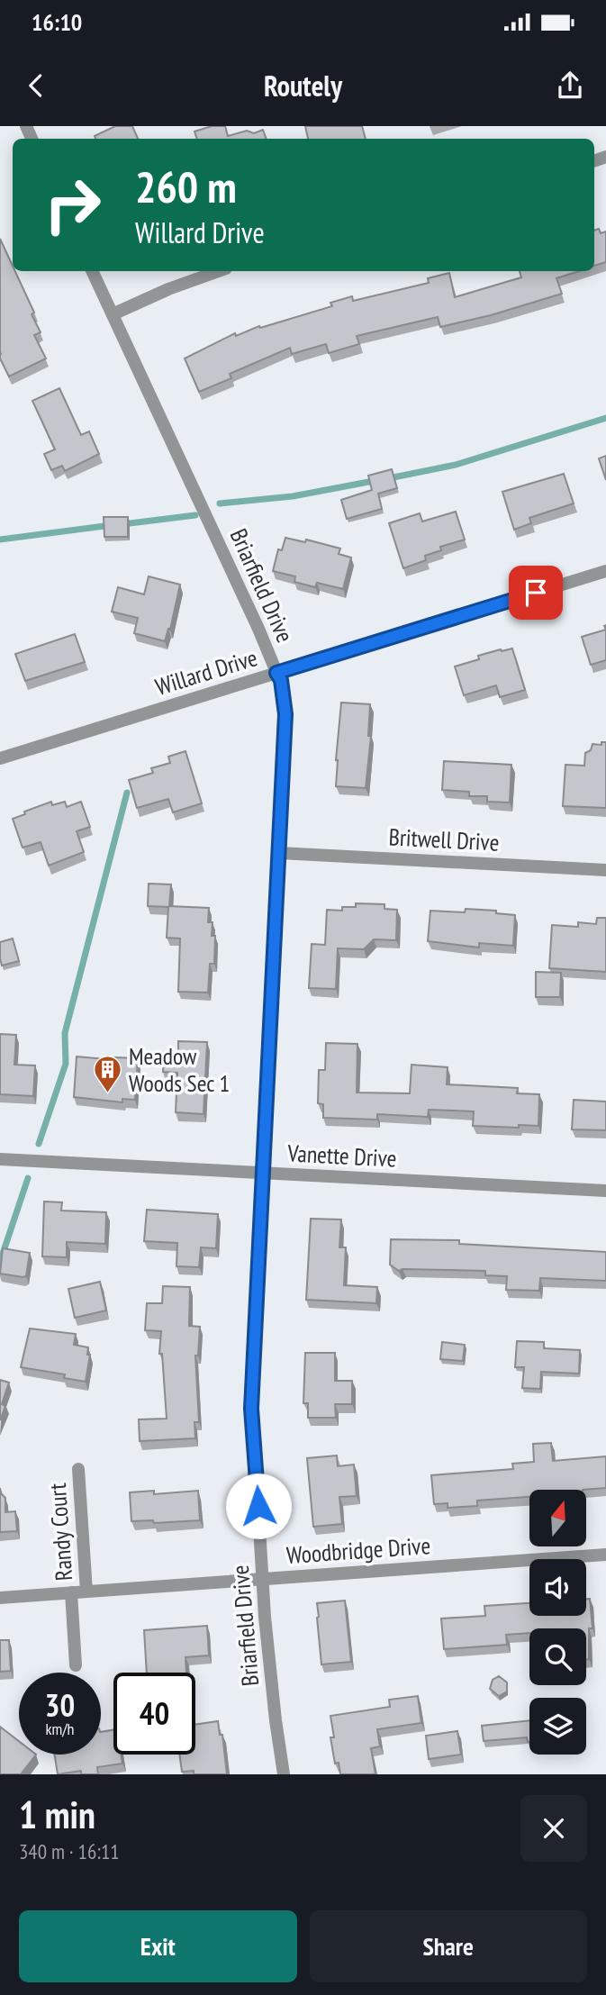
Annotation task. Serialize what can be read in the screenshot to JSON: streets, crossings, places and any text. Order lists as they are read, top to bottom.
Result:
{
  "streets": {
    "street": [
      "Briarfield Drive",
      "Willard Drive",
      "Britwell Drive",
      "Vanette Drive",
      "Randy Court",
      "Woodbridge Drive"
    ]
  },
  "crossings": [
    ["Briarfield Drive", "Willard Drive"],
    ["Briarfield Drive", "Britwell Drive"],
    ["Briarfield Drive", "Vanette Drive"],
    ["Briarfield Drive", "Woodbridge Drive"],
    ["Randy Court", "Woodbridge Drive"]
  ],
  "places": {
    "building": ["Meadow Woods Sec 1"]
  },
  "north": "top",
  "page": {
    "status": "16:10",
    "header": "Routely",
    "turn": ["260 m", "Willard Drive"],
    "speed": "30 km/h",
    "limit": "40",
    "heading": ["1 min", "340 m · 16:11"],
    "buttons": ["Exit", "Share"]
  }
}
